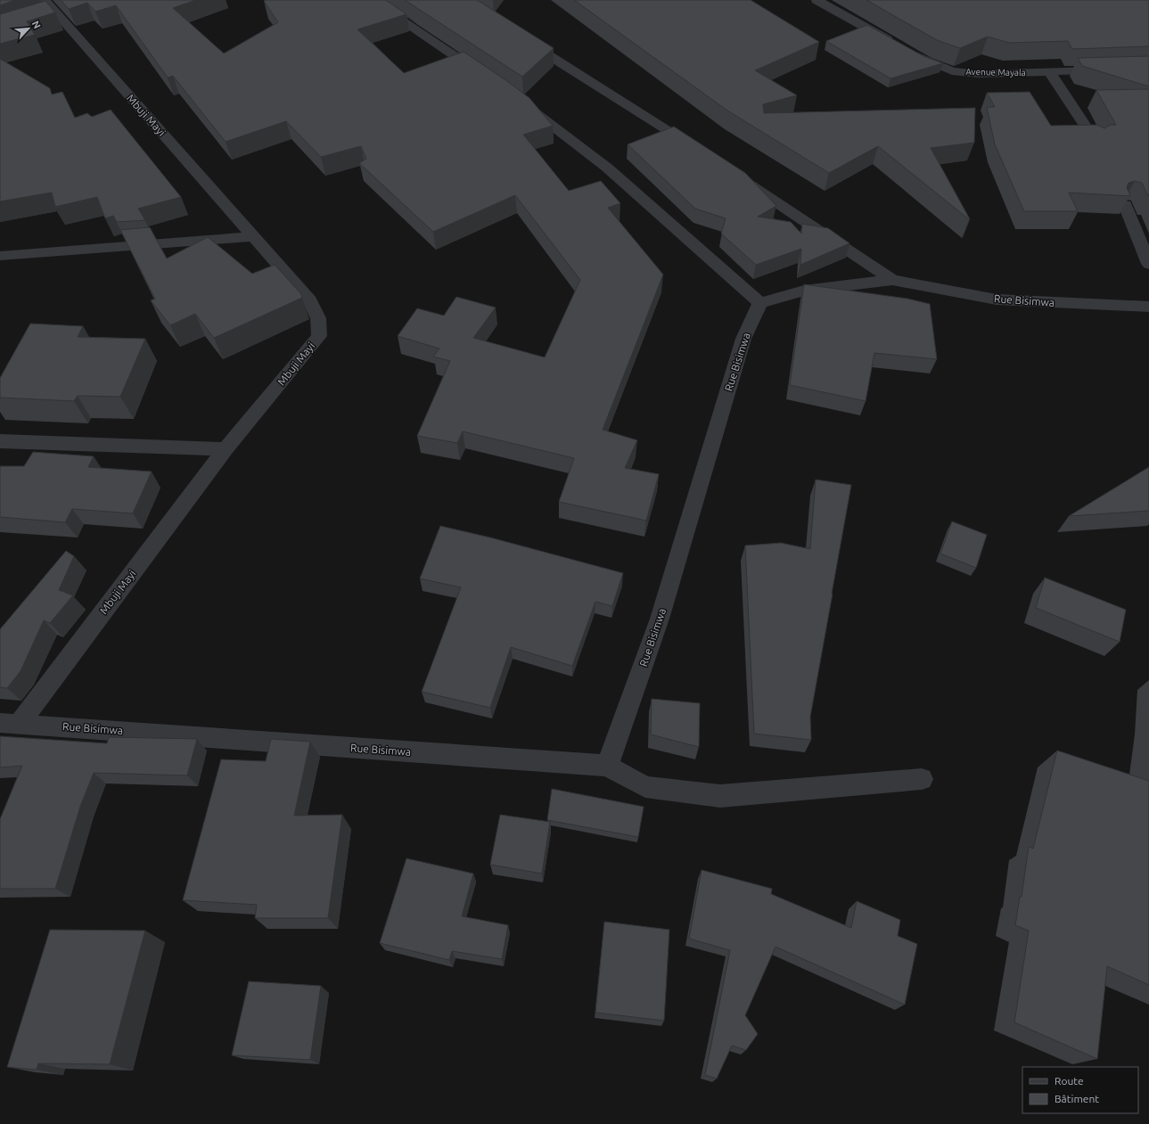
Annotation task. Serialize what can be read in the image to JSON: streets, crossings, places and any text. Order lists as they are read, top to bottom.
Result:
{
  "streets": {
    "street": ["Avenue Mayala", "Mbuji Mayi", "Rue Bisimwa"]
  },
  "crossings": [
    ["Mbuji Mayi", "Rue Bisimwa"]
  ],
  "legend": ["Route", "Bâtiment"],
  "north": "top right"
}
